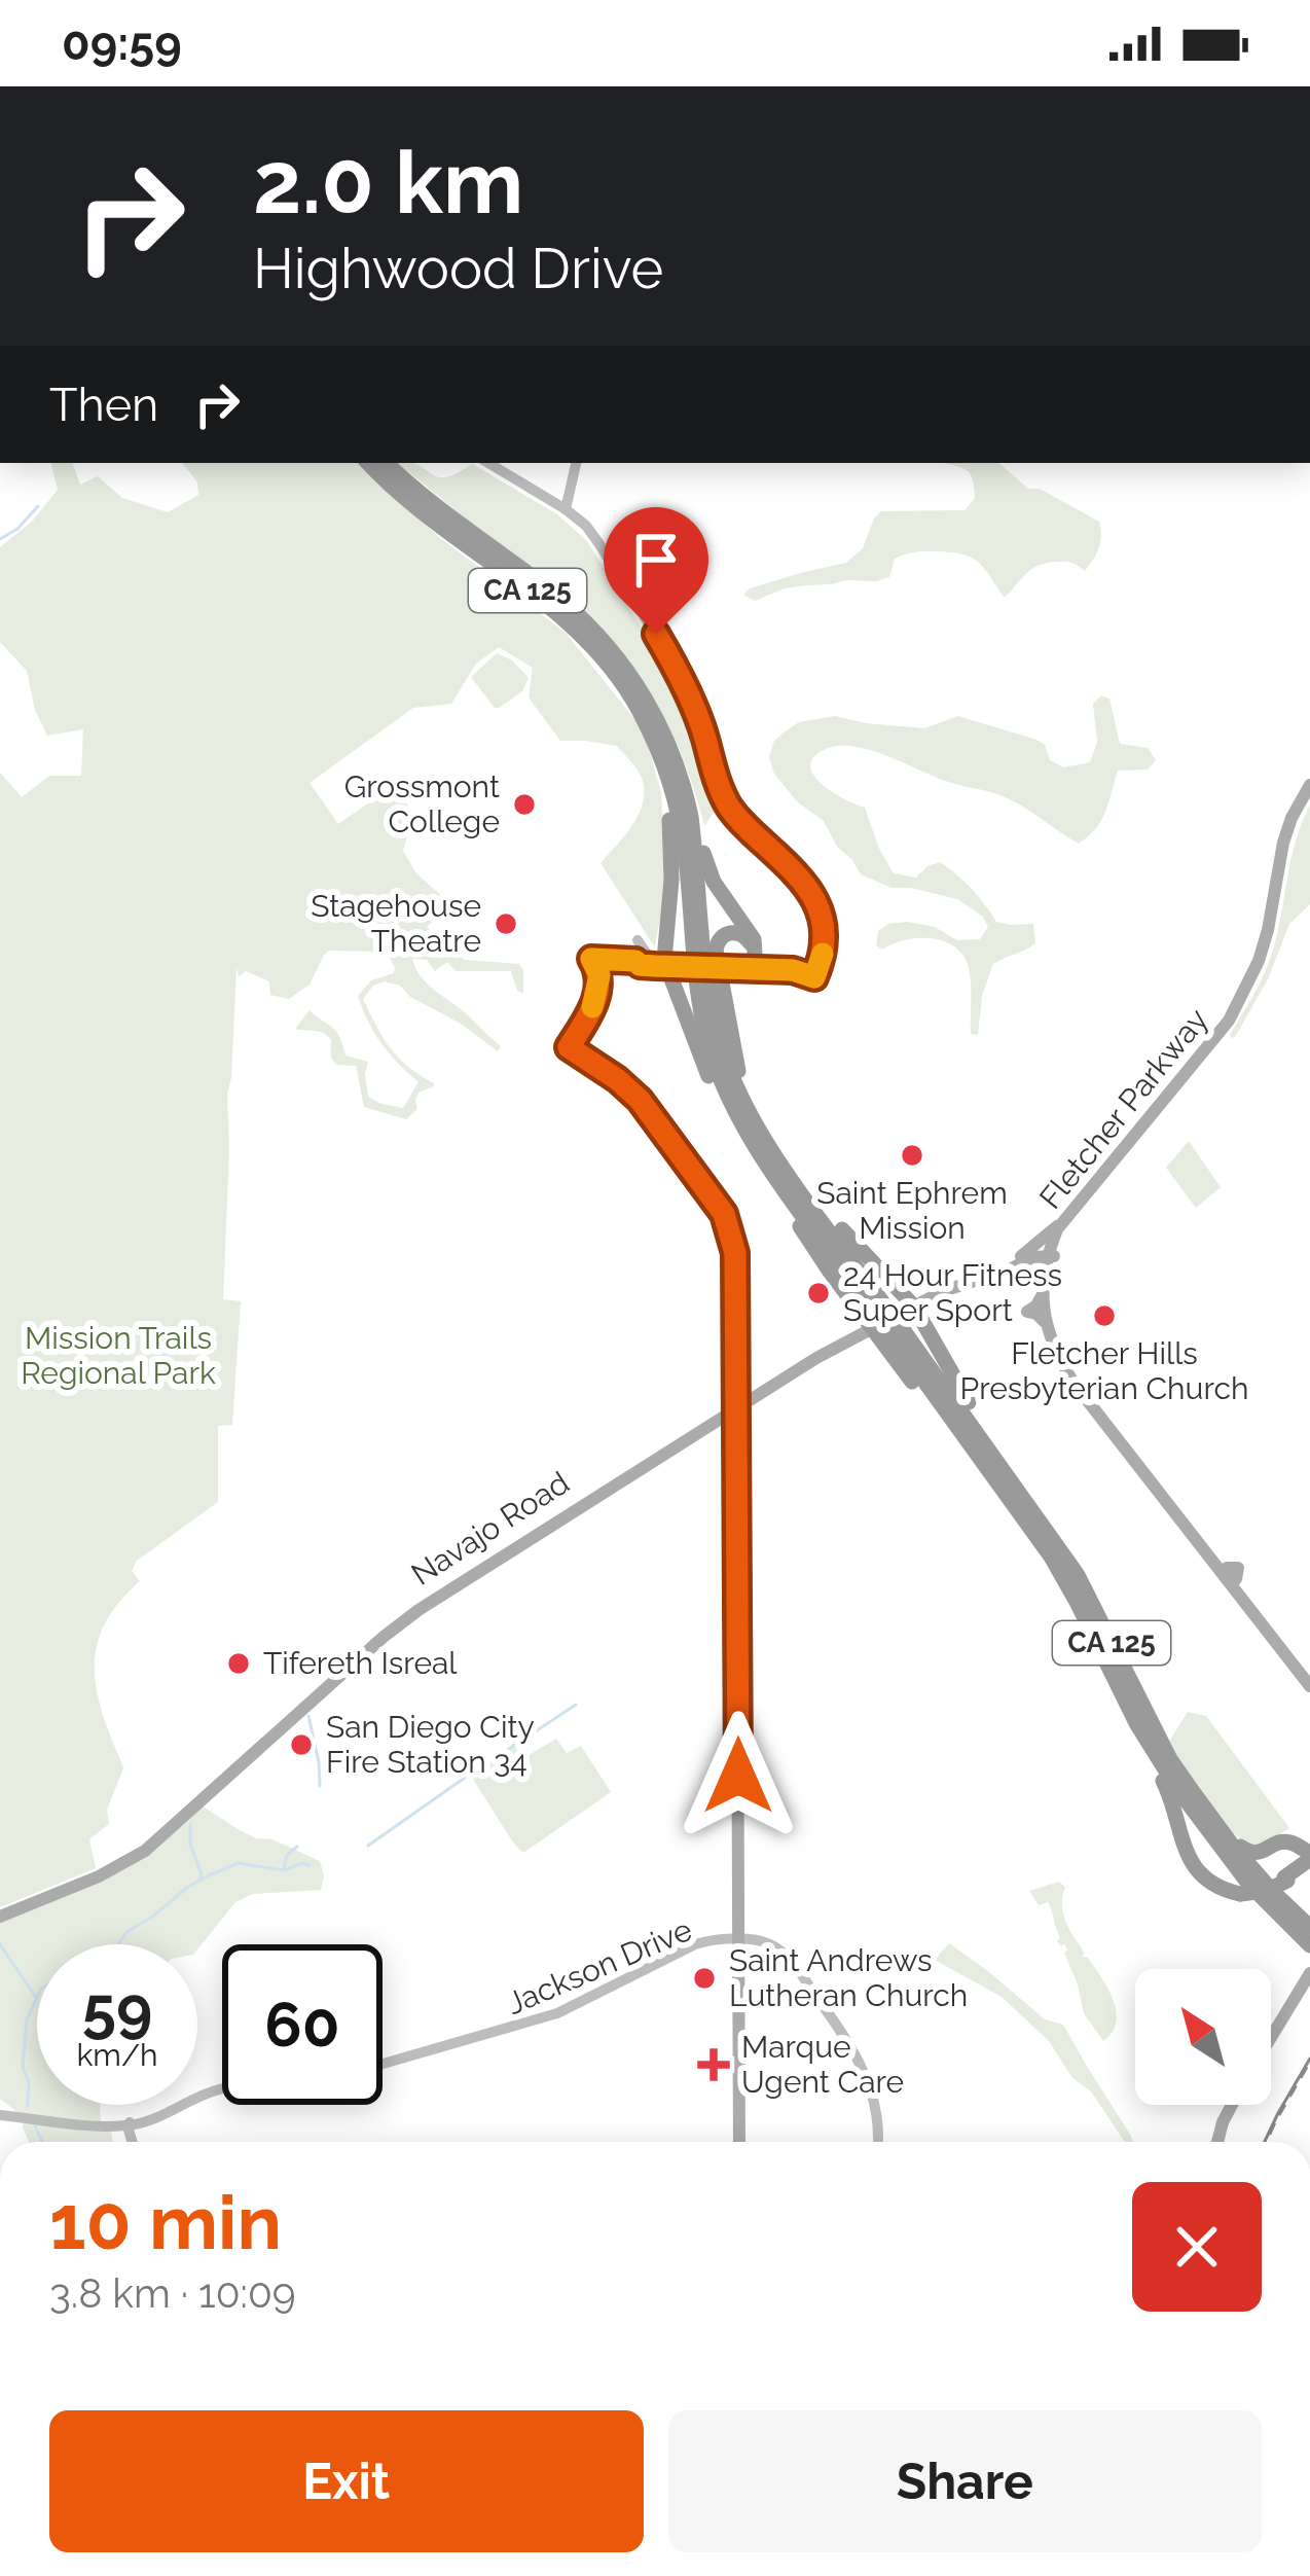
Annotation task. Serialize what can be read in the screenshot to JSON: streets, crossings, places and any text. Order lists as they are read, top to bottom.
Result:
{
  "streets": {
    "highway": ["CA 125"],
    "main road": ["Fletcher Parkway", "Navajo Road", "Jackson Drive"]
  },
  "crossings": [
    ["CA 125", "Navajo Road"],
    ["Fletcher Parkway", "Navajo Road"]
  ],
  "parks": ["Mission Trails Regional Park"],
  "places": {
    "other": [
      "Grossmont College",
      "Stagehouse Theatre",
      "Saint Ephrem Mission",
      "24 Hour Fitness Super Sport",
      "Fletcher Hills Presbyterian Church",
      "Tifereth Isreal",
      "San Diego City Fire Station 34",
      "Saint Andrews Lutheran Church"
    ],
    "health": ["Marque Ugent Care"]
  },
  "north": "top left",
  "page": {
    "status": "09:59",
    "turn": ["2.0 km", "Highwood Drive"],
    "then": "Then",
    "speed": "59 km/h",
    "limit": "60",
    "heading": ["10 min", "3.8 km · 10:09"],
    "buttons": ["Exit", "Share"]
  }
}
